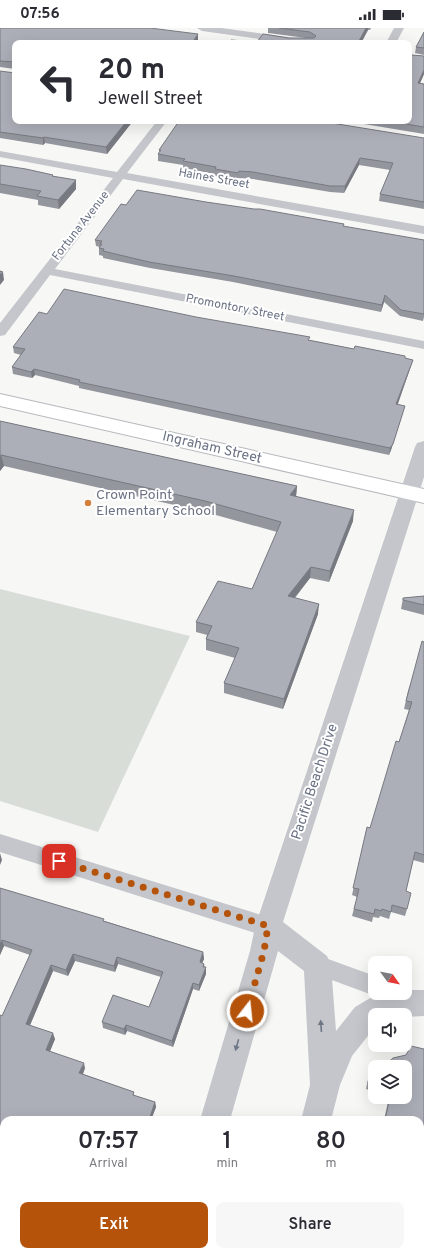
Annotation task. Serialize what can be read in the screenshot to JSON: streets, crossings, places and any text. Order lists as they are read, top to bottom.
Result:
{
  "streets": {
    "main road": ["Ingraham Street"],
    "street": [
      "Haines Street",
      "Fortuna Avenue",
      "Promontory Street",
      "Pacific Beach Drive"
    ]
  },
  "crossings": [
    ["Haines Street", "Fortuna Avenue"],
    ["Fortuna Avenue", "Promontory Street"],
    ["Ingraham Street", "Pacific Beach Drive"]
  ],
  "places": ["Crown Point Elementary School"],
  "north": "bottom right",
  "page": {
    "status": "07:56",
    "turn": ["20 m", "Jewell Street"],
    "eta": [
      "07:57",
      "Arrival",
      "1",
      "min",
      "80",
      "m"
    ],
    "buttons": ["Exit", "Share"]
  }
}
